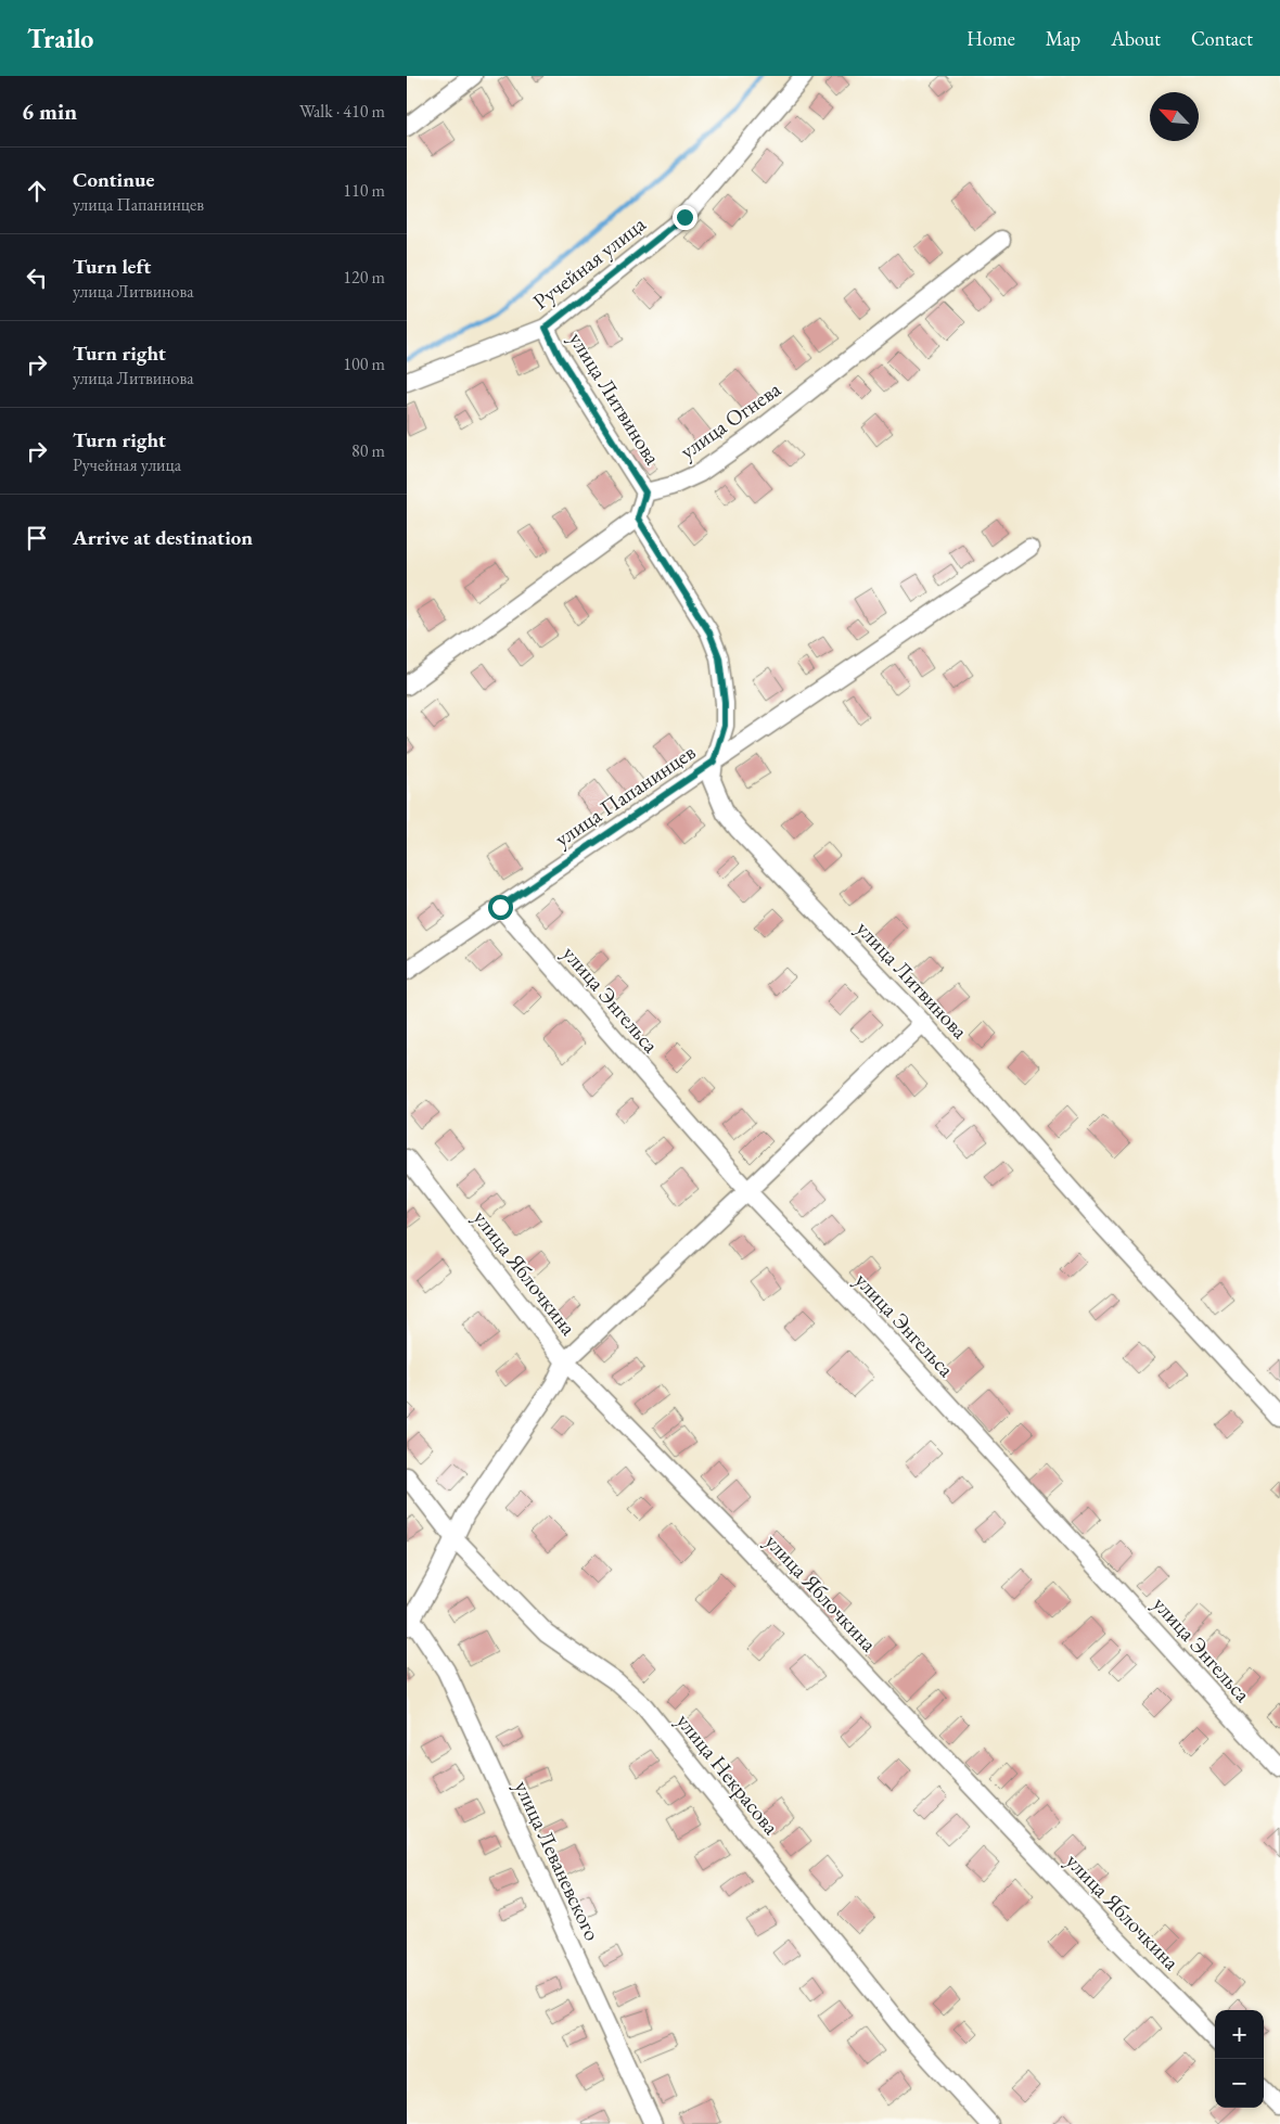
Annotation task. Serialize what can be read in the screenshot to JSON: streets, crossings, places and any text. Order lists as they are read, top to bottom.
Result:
{
  "streets": {
    "street": [
      "Ручейная улица",
      "улица Литвинова",
      "улица Огнева",
      "улица Папанинцев",
      "улица Энгельса",
      "улица Яблочкина",
      "улица Некрасова",
      "улица Леваневского"
    ]
  },
  "crossings": [
    ["Ручейная улица", "улица Литвинова"],
    ["улица Литвинова", "улица Огнева"],
    ["улица Литвинова", "улица Папанинцев"],
    ["улица Папанинцев", "улица Энгельса"]
  ],
  "north": "top left",
  "page": {
    "header": "Trailo",
    "nav": [
      "Home",
      "Map",
      "About",
      "Contact"
    ],
    "heading": ["6 min", "Walk · 410 m"],
    "list": [
      ["Continue", "улица Папанинцев", "110 m"],
      ["Turn left", "улица Литвинова", "120 m"],
      ["Turn right", "улица Литвинова", "100 m"],
      ["Turn right", "Ручейная улица", "80 m"],
      "Arrive at destination"
    ],
    "map_buttons": ["+", "−"]
  }
}
